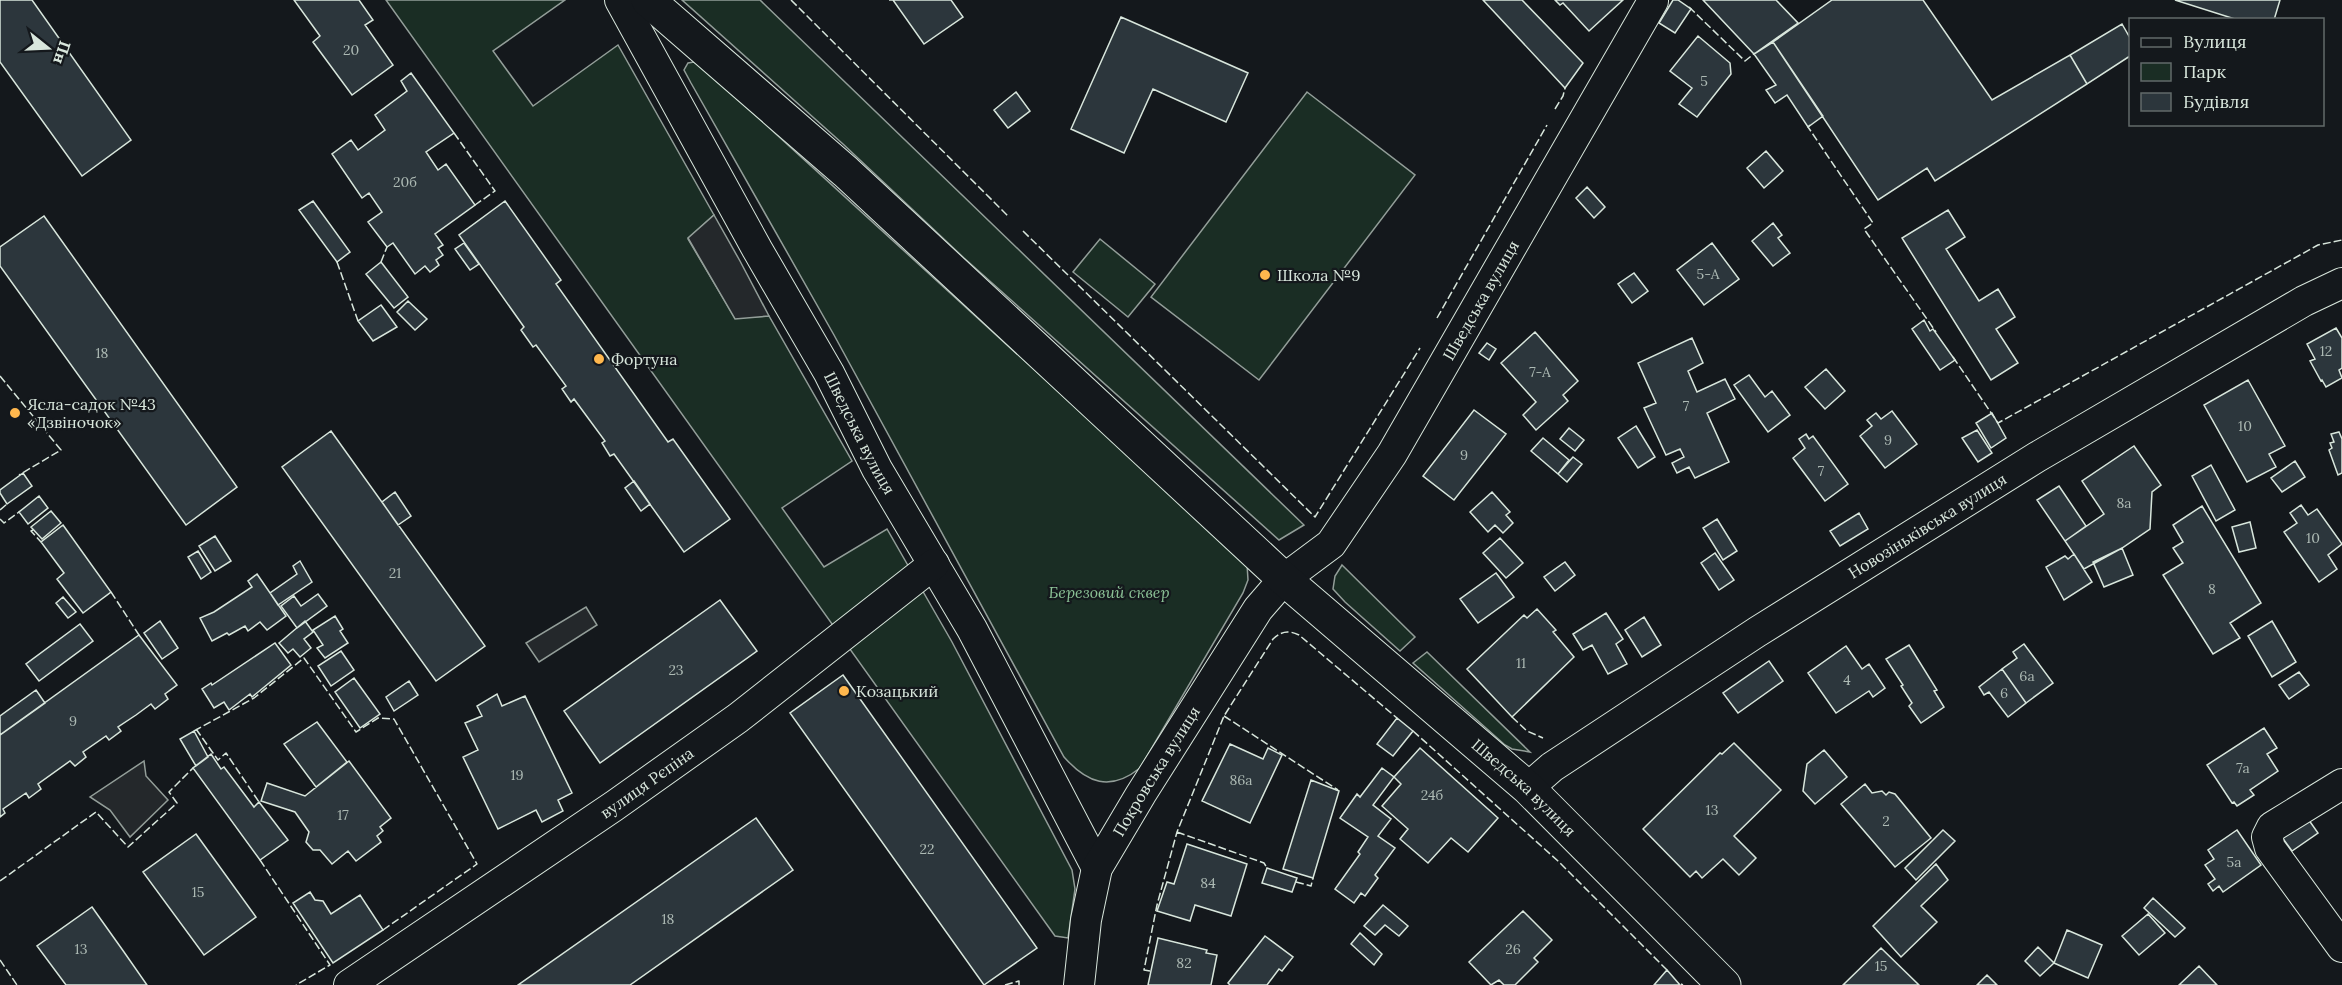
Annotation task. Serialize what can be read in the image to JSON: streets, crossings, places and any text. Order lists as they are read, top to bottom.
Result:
{
  "streets": {
    "street": [
      "Шведська вулиця",
      "Новозіньківська вулиця",
      "Покровська вулиця",
      "вулиця Рєпіна"
    ]
  },
  "crossings": [
    ["Шведська вулиця", "Новозіньківська вулиця"],
    ["Шведська вулиця", "Покровська вулиця"],
    ["Шведська вулиця", "вулиця Рєпіна"]
  ],
  "parks": ["Березовий сквер"],
  "places": [
    "Школа №9",
    "Фортуна",
    "Ясла-садок №43 «Дзвіночок»",
    "Козацький"
  ],
  "house_numbers": [
    "20",
    "5",
    "20б",
    "5-А",
    "12",
    "18",
    "7-А",
    "7",
    "10",
    "9",
    "9",
    "7",
    "8а",
    "10",
    "21",
    "8",
    "11",
    "23",
    "6а",
    "4",
    "6",
    "9",
    "7а",
    "19",
    "86а",
    "24б",
    "13",
    "17",
    "2",
    "22",
    "5а",
    "84",
    "15",
    "18",
    "13",
    "26",
    "82",
    "15"
  ],
  "legend": ["Вулиця", "Парк", "Будівля"],
  "north": "right"
}
